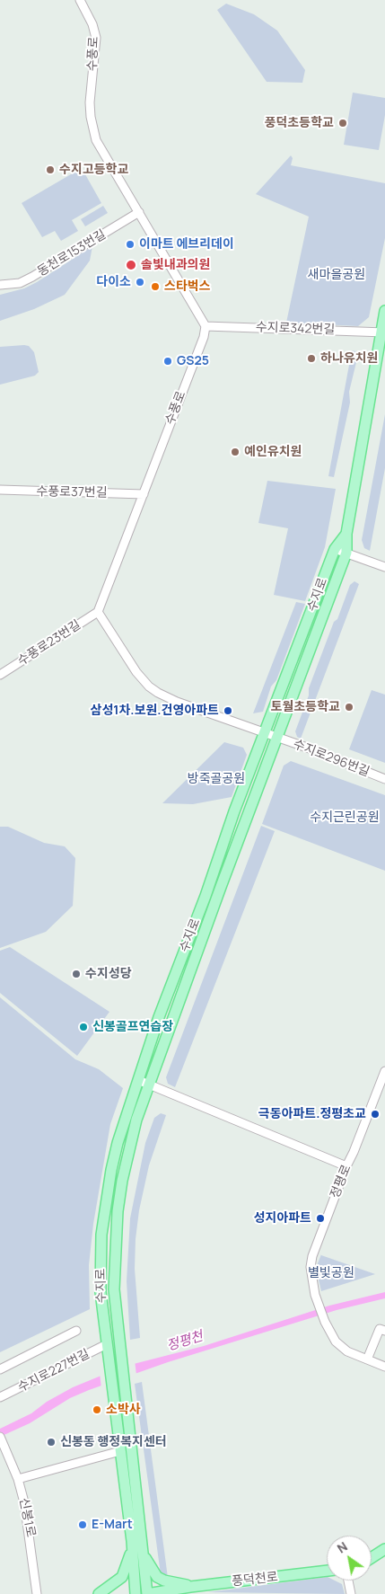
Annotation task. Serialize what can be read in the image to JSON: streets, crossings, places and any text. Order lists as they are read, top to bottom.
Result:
{
  "streets": {
    "main road": ["수지로", "풍덕천로"],
    "street": [
      "수풍로",
      "동천로153번길",
      "수지로342번길",
      "수풍로37번길",
      "수풍로23번길",
      "수지로296번길",
      "정평로",
      "수지로227번길",
      "신봉1로"
    ]
  },
  "crossings": [
    ["수풍로", "동천로153번길"],
    ["수풍로", "수지로342번길"],
    ["수풍로", "수풍로37번길"],
    ["수풍로", "수풍로23번길"],
    ["수지로342번길", "수지로"],
    ["수지로", "수지로296번길"],
    ["수지로", "수지로227번길"]
  ],
  "water": ["정평천"],
  "parks": [
    "새마을공원",
    "방죽골공원",
    "수지근린공원",
    "별빛공원"
  ],
  "places": [
    "풍덕초등학교",
    "수지고등학교",
    "이마트 에브리데이",
    "솔빛내과의원",
    "다이소",
    "스타벅스",
    "하나유치원",
    "GS25",
    "예인유치원",
    "토월초등학교",
    "삼성1차.보원.건영아파트",
    "수지성당",
    "신봉골프연습장",
    "극동아파트.정평초교",
    "성지아파트",
    "소박사",
    "신봉동 행정복지센터",
    "E-Mart"
  ],
  "north": "top left"
}
